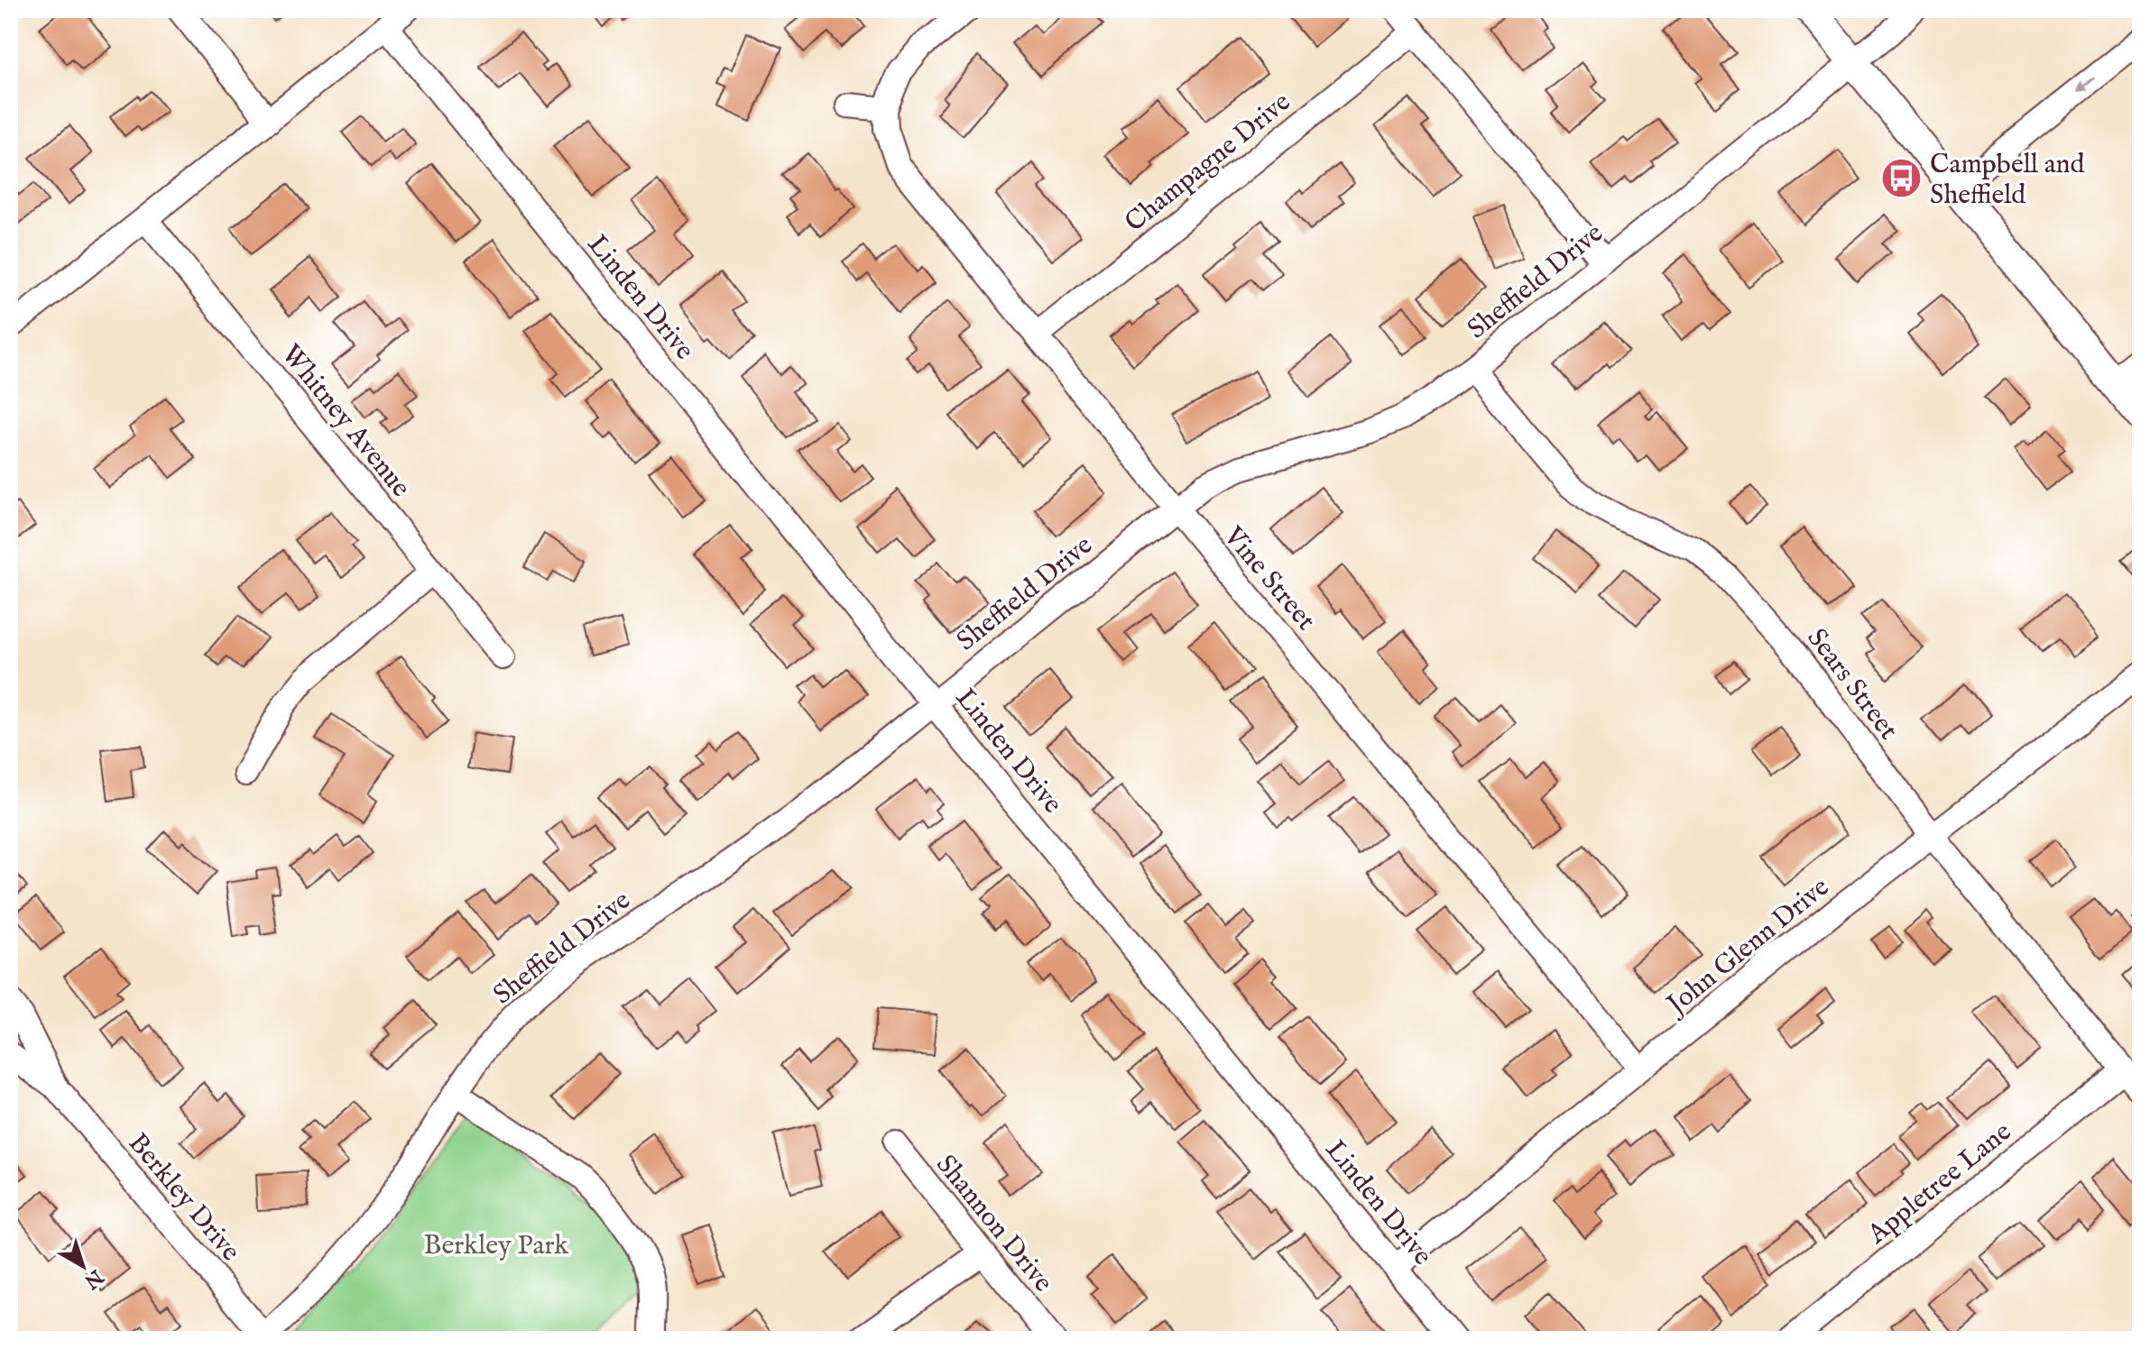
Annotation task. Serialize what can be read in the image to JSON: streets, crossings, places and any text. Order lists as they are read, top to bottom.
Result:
{
  "streets": {
    "street": [
      "Champagne Drive",
      "Sheffield Drive",
      "Linden Drive",
      "Whitney Avenue",
      "Vine Street",
      "Sears Street",
      "John Glenn Drive",
      "Appletree Lane",
      "Berkley Drive",
      "Shannon Drive"
    ]
  },
  "crossings": [
    ["Champagne Drive", "Vine Street"],
    ["Sheffield Drive", "Linden Drive"],
    ["Sheffield Drive", "Vine Street"],
    ["Sheffield Drive", "Sears Street"],
    ["Sheffield Drive", "Berkley Drive"],
    ["Linden Drive", "John Glenn Drive"],
    ["Vine Street", "John Glenn Drive"],
    ["Sears Street", "John Glenn Drive"],
    ["Sears Street", "Appletree Lane"]
  ],
  "parks": ["Berkley Park"],
  "places": {
    "bus stop": ["Campbell and Sheffield"]
  },
  "north": "bottom right"
}
